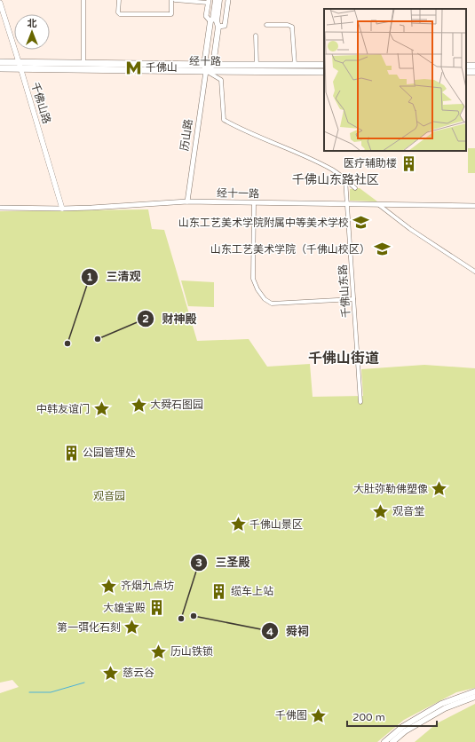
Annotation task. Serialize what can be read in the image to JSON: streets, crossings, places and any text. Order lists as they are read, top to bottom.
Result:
{
  "streets": {
    "highway": ["经十路"],
    "main road": ["千佛山路", "历山路"],
    "street": ["经十一路", "千佛山东路"]
  },
  "crossings": [
    ["经十路", "千佛山路"],
    ["经十路", "历山路"],
    ["千佛山路", "经十一路"],
    ["历山路", "经十一路"],
    ["经十一路", "千佛山东路"]
  ],
  "districts": ["千佛山东路社区", "千佛山街道"],
  "parks": ["观音园"],
  "places": {
    "metro station": ["千佛山"],
    "building": [
      "医疗辅助楼",
      "公园管理处",
      "缆车上站",
      "大雄宝殿"
    ],
    "school or university": ["山东工艺美术学院附属中等美术学校", "山东工艺美术学院（千佛山校区）"],
    "other": [
      "财神殿",
      "三清观",
      "舜祠",
      "三圣殿"
    ],
    "place": [
      "大舜石图园",
      "中韩友谊门",
      "大肚弥勒佛塑像",
      "观音堂",
      "千佛山景区",
      "齐烟九点坊",
      "第一弭化石刻",
      "历山铁锁",
      "慈云谷",
      "千佛图"
    ]
  },
  "scale_bar": "200 m",
  "north": "top"
}
